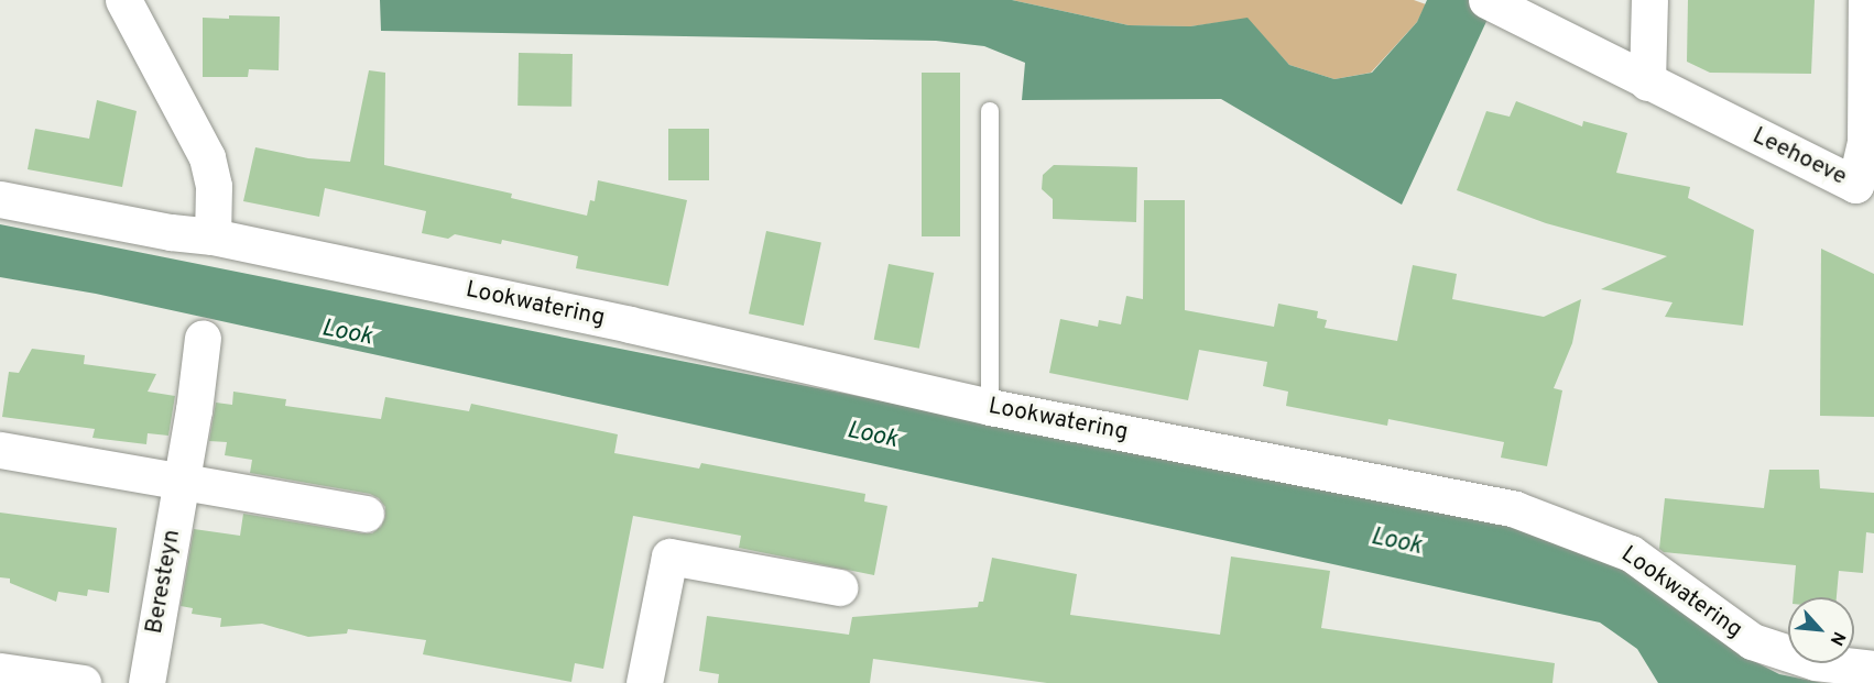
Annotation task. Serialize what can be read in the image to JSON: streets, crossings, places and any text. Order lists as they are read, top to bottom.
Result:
{
  "streets": {
    "street": ["Leehoeve", "Lookwatering", "Beresteyn"]
  },
  "water": ["Look"],
  "north": "bottom right"
}
